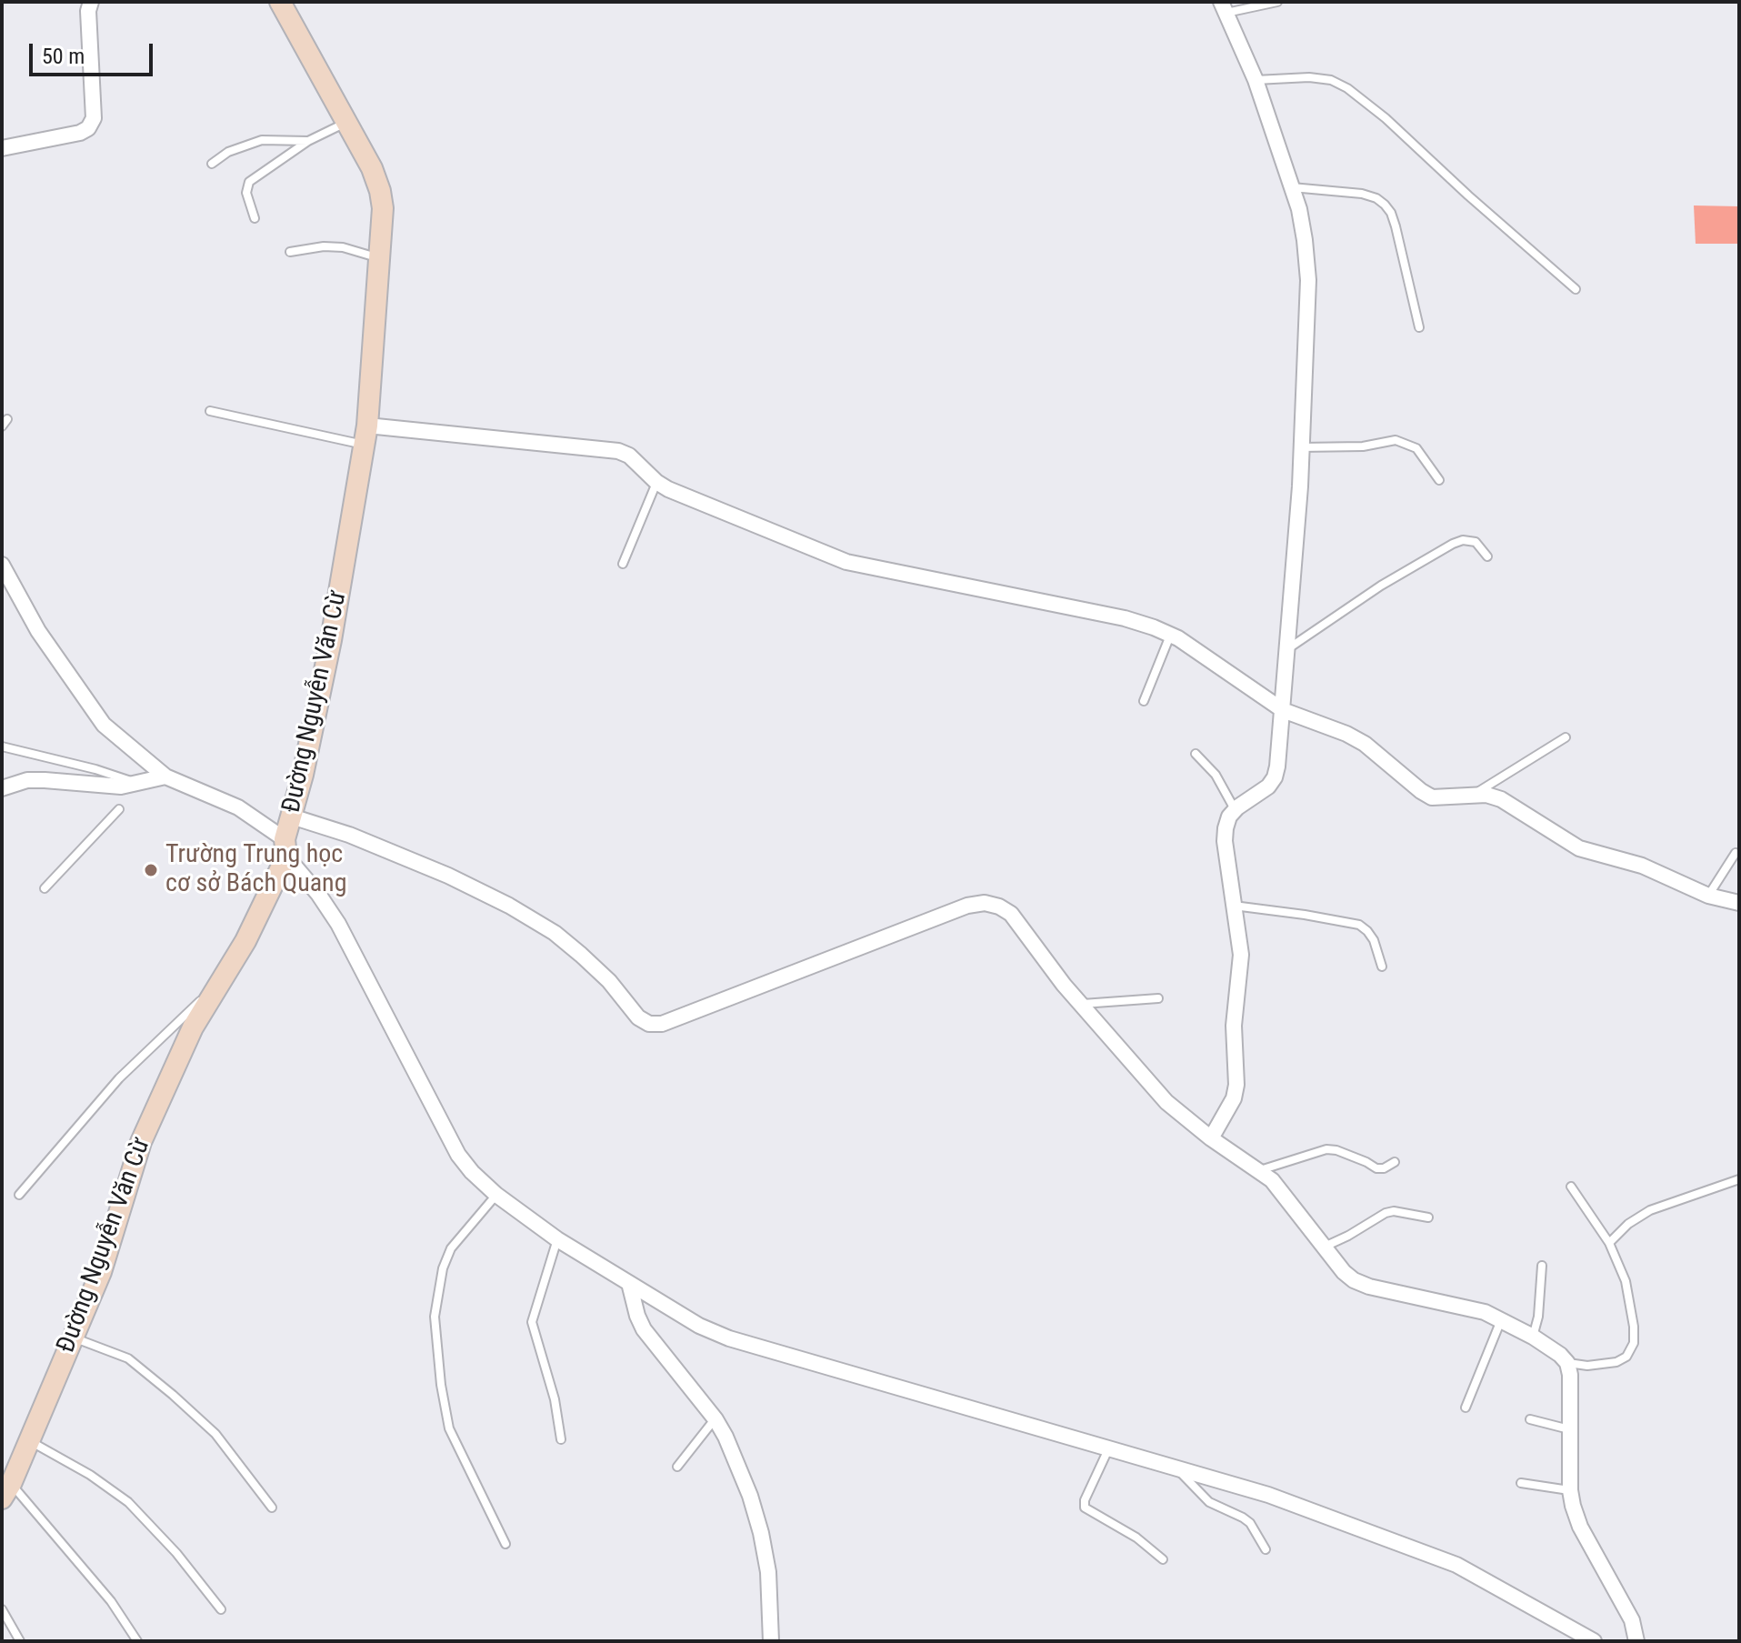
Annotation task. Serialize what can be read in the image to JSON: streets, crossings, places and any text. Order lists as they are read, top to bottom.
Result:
{
  "streets": {
    "street": ["Đường Nguyễn Văn Cừ"]
  },
  "places": ["Trường Trung học cơ sở Bách Quang"],
  "scale_bar": "50 m"
}
